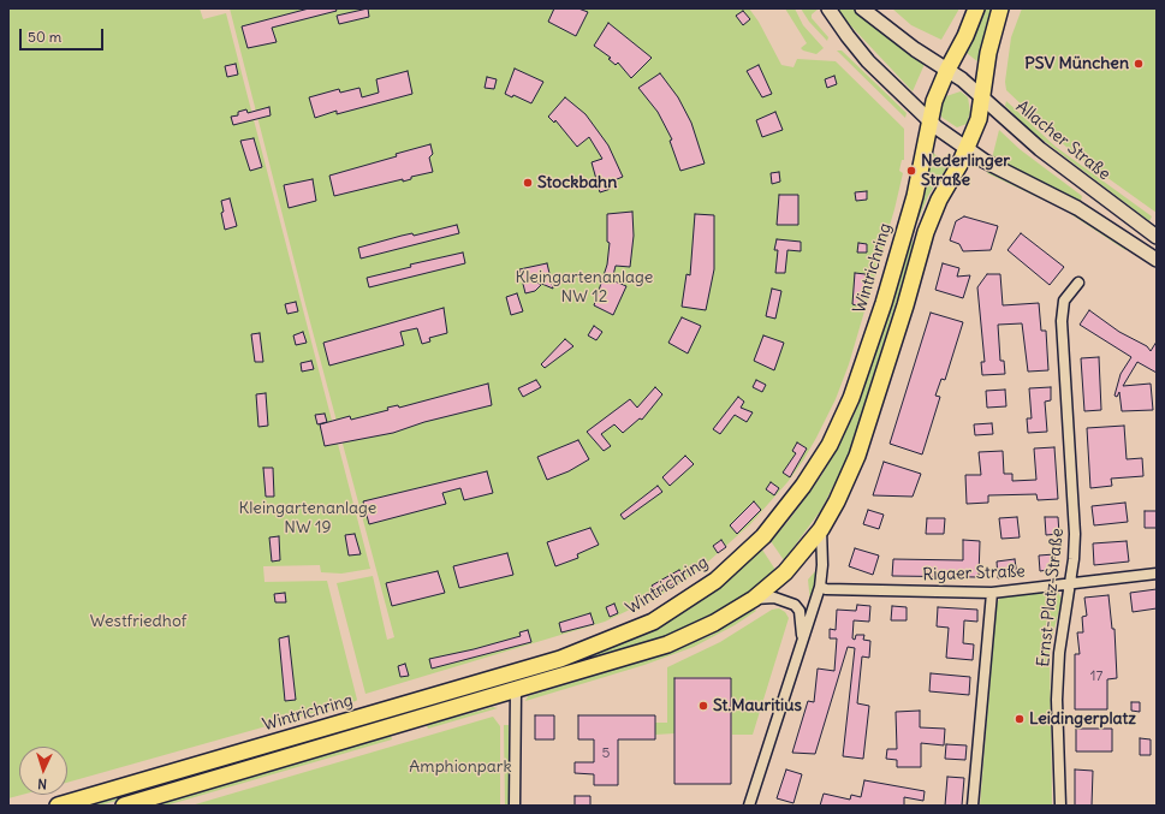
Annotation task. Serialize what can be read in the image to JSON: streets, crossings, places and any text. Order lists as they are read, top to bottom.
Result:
{
  "streets": {
    "main road": ["Allacher Straße", "Wintrichring"],
    "street": ["Rigaer Straße", "Ernst-Platz-Straße"]
  },
  "crossings": [
    ["Allacher Straße", "Wintrichring"],
    ["Rigaer Straße", "Ernst-Platz-Straße"]
  ],
  "parks": [
    "Kleingartenanlage NW 12",
    "Kleingartenanlage NW 19",
    "Westfriedhof",
    "Amphionpark"
  ],
  "places": [
    "PSV München",
    "Nederlinger Straße",
    "Stockbahn",
    "St.Mauritius",
    "Leidingerplatz"
  ],
  "house_numbers": ["17", "5"],
  "scale_bar": "50 m",
  "north": "bottom"
}
